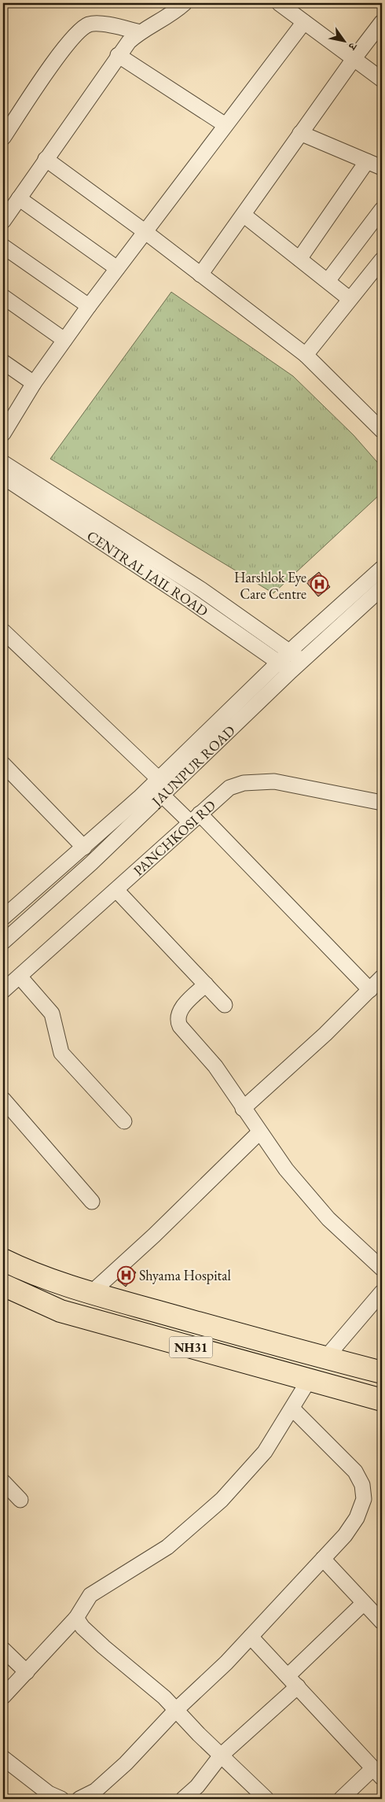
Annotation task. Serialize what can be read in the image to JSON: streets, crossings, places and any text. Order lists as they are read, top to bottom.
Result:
{
  "streets": {
    "highway": ["NH31"],
    "street": ["CENTRAL JAIL ROAD", "JAUNPUR ROAD", "PANCHKOSI RD"]
  },
  "crossings": [
    ["CENTRAL JAIL ROAD", "JAUNPUR ROAD"]
  ],
  "places": {
    "hospital": ["Harshlok Eye Care Centre", "Shyama Hospital"]
  },
  "north": "bottom right"
}
